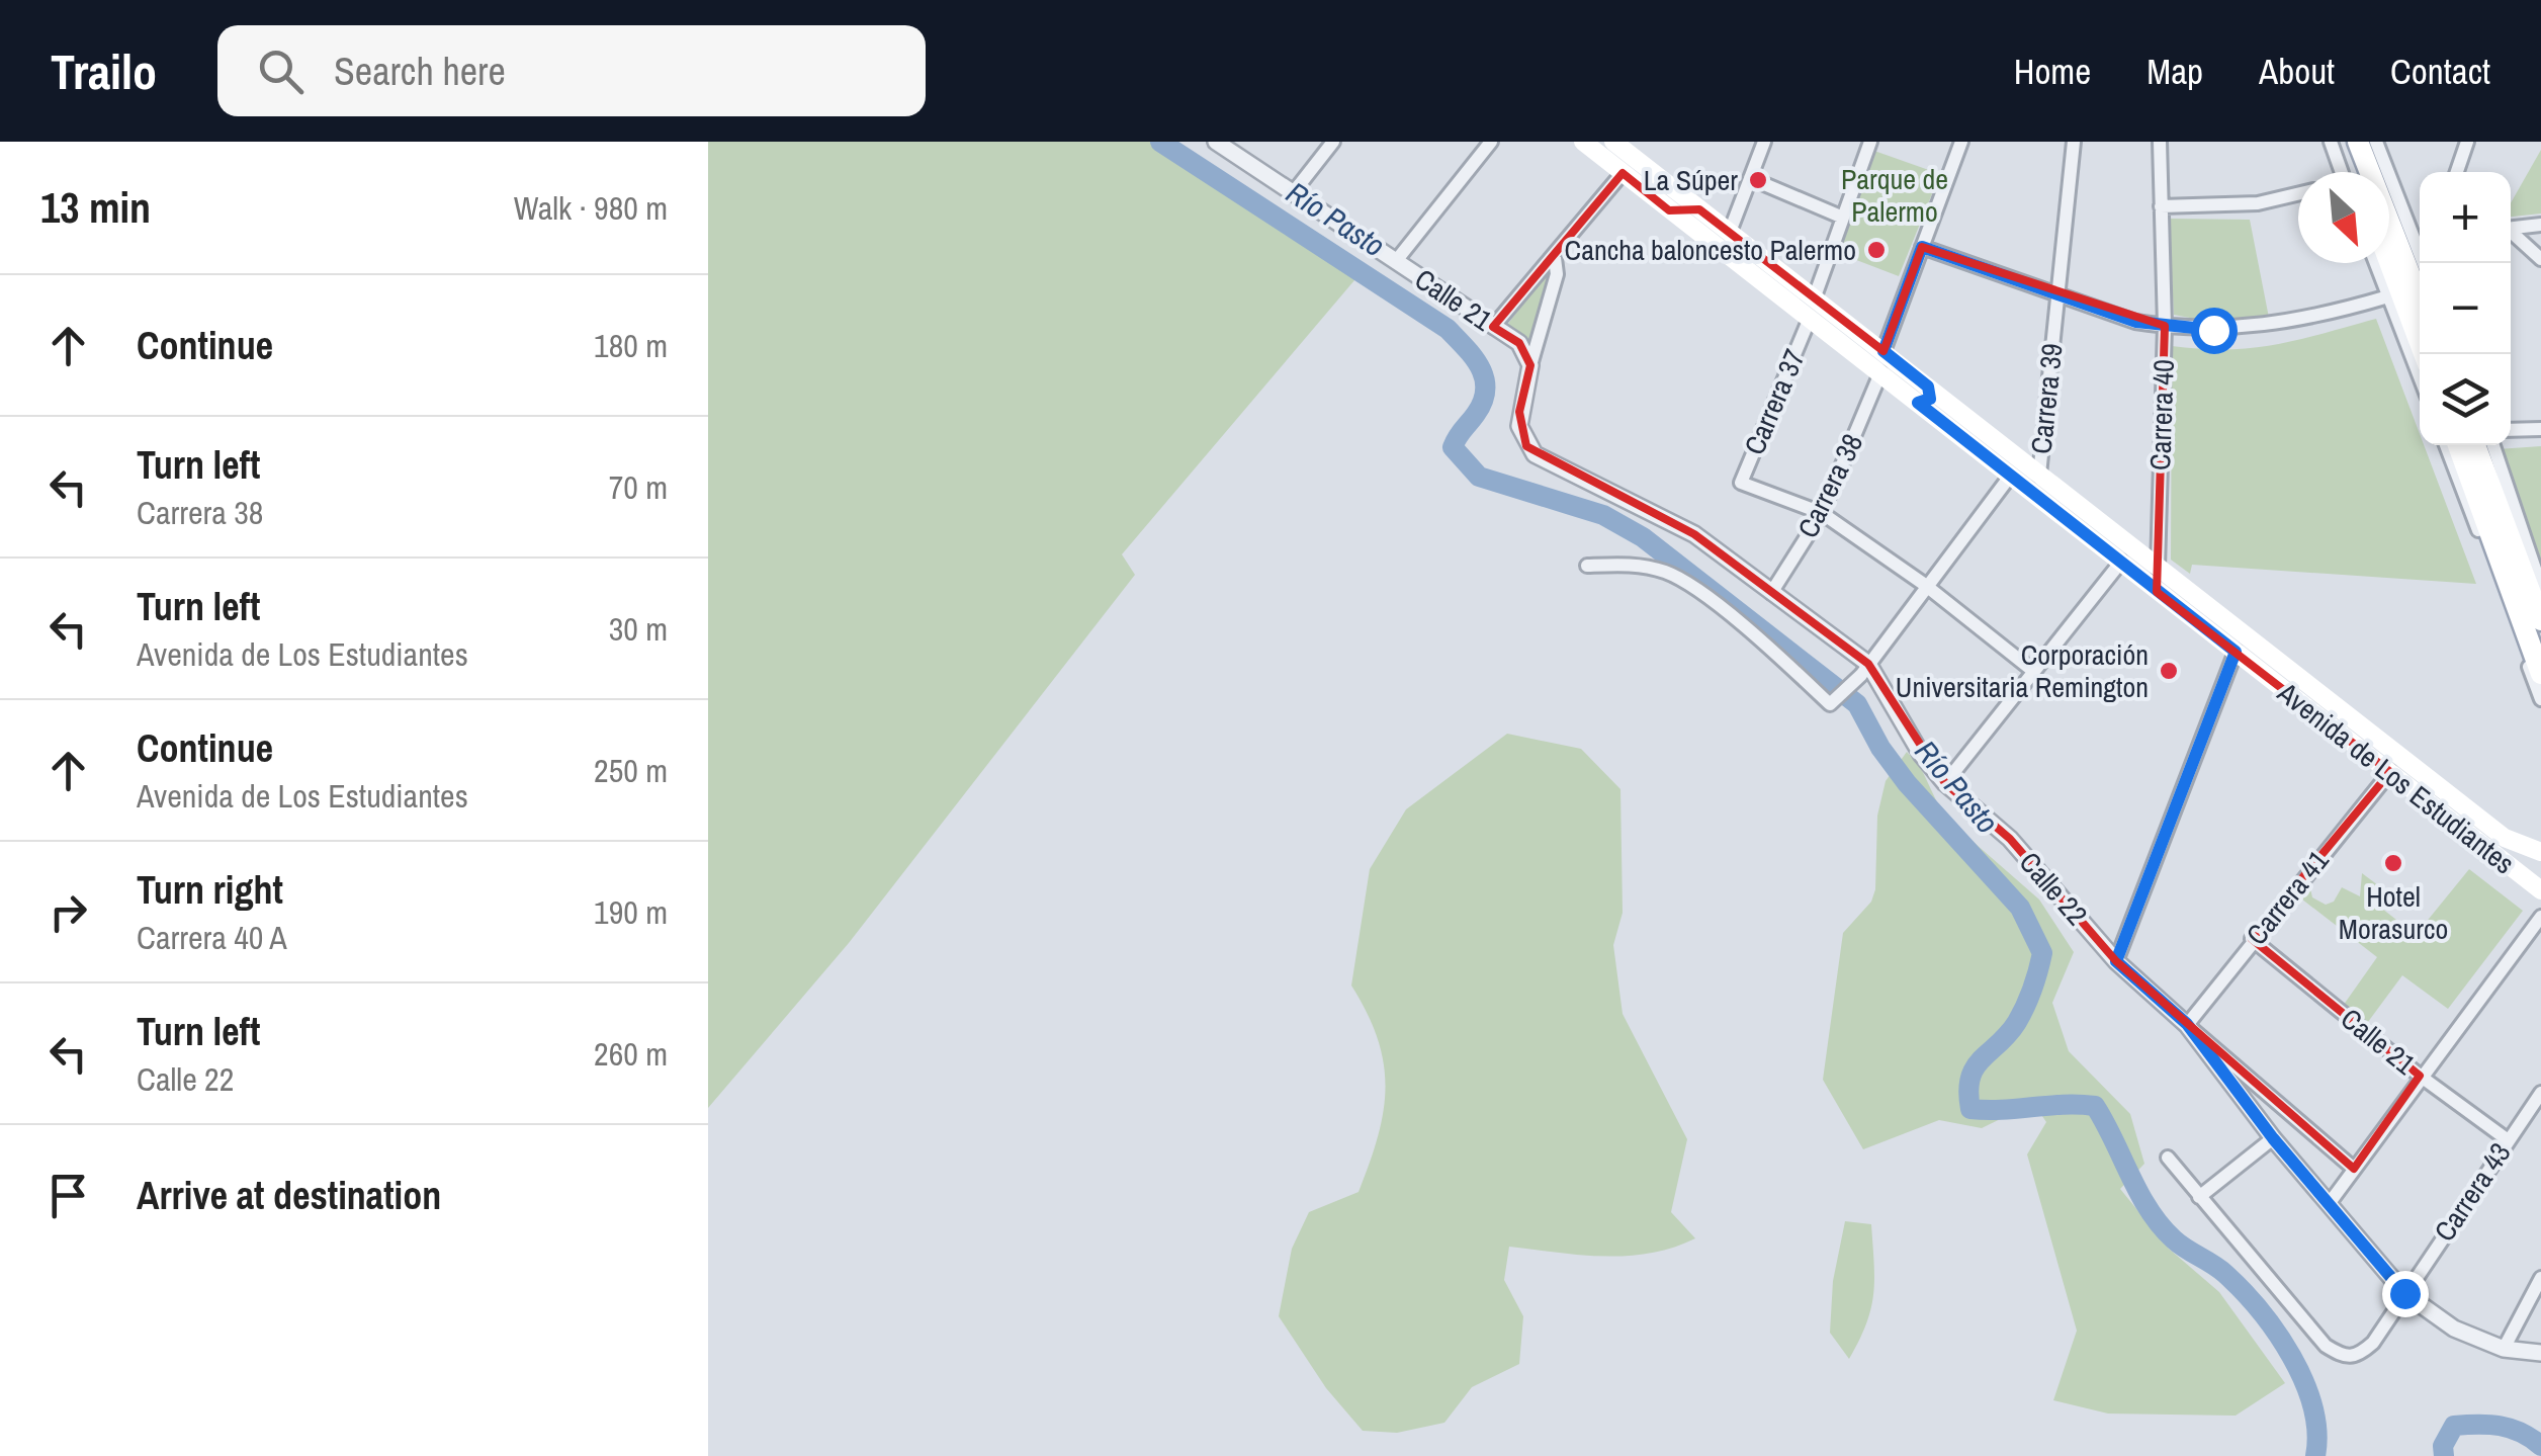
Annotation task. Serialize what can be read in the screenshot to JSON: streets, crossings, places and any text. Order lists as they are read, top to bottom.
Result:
{
  "streets": {
    "main road": ["Avenida de Los Estudiantes"],
    "street": [
      "Calle 21",
      "Carrera 39",
      "Carrera 37",
      "Carrera 40",
      "Carrera 38",
      "Calle 22",
      "Carrera 41",
      "Carrera 43"
    ]
  },
  "crossings": [
    ["Calle 21", "Calle 22"],
    ["Calle 21", "Carrera 41"],
    ["Calle 21", "Carrera 43"],
    ["Carrera 39", "Avenida de Los Estudiantes"],
    ["Carrera 39", "Calle 22"],
    ["Carrera 37", "Carrera 38"],
    ["Carrera 37", "Avenida de Los Estudiantes"],
    ["Carrera 40", "Avenida de Los Estudiantes"],
    ["Carrera 38", "Avenida de Los Estudiantes"],
    ["Carrera 38", "Calle 22"],
    ["Avenida de Los Estudiantes", "Carrera 41"],
    ["Calle 22", "Carrera 41"],
    ["Calle 22", "Carrera 43"]
  ],
  "water": ["Río Pasto"],
  "parks": ["Parque de Palermo"],
  "places": [
    "La Súper",
    "Cancha baloncesto Palermo",
    "Corporación Universitaria Remington",
    "Hotel Morasurco"
  ],
  "north": "bottom right",
  "page": {
    "header": "Trailo",
    "search": "Search here",
    "nav": [
      "Home",
      "Map",
      "About",
      "Contact"
    ],
    "heading": ["13 min", "Walk · 980 m"],
    "map_buttons": ["+", "−"],
    "list": [
      ["Continue", "180 m"],
      ["Turn left", "Carrera 38", "70 m"],
      ["Turn left", "Avenida de Los Estudiantes", "30 m"],
      ["Continue", "Avenida de Los Estudiantes", "250 m"],
      ["Turn right", "Carrera 40 A", "190 m"],
      ["Turn left", "Calle 22", "260 m"],
      "Arrive at destination"
    ]
  }
}
